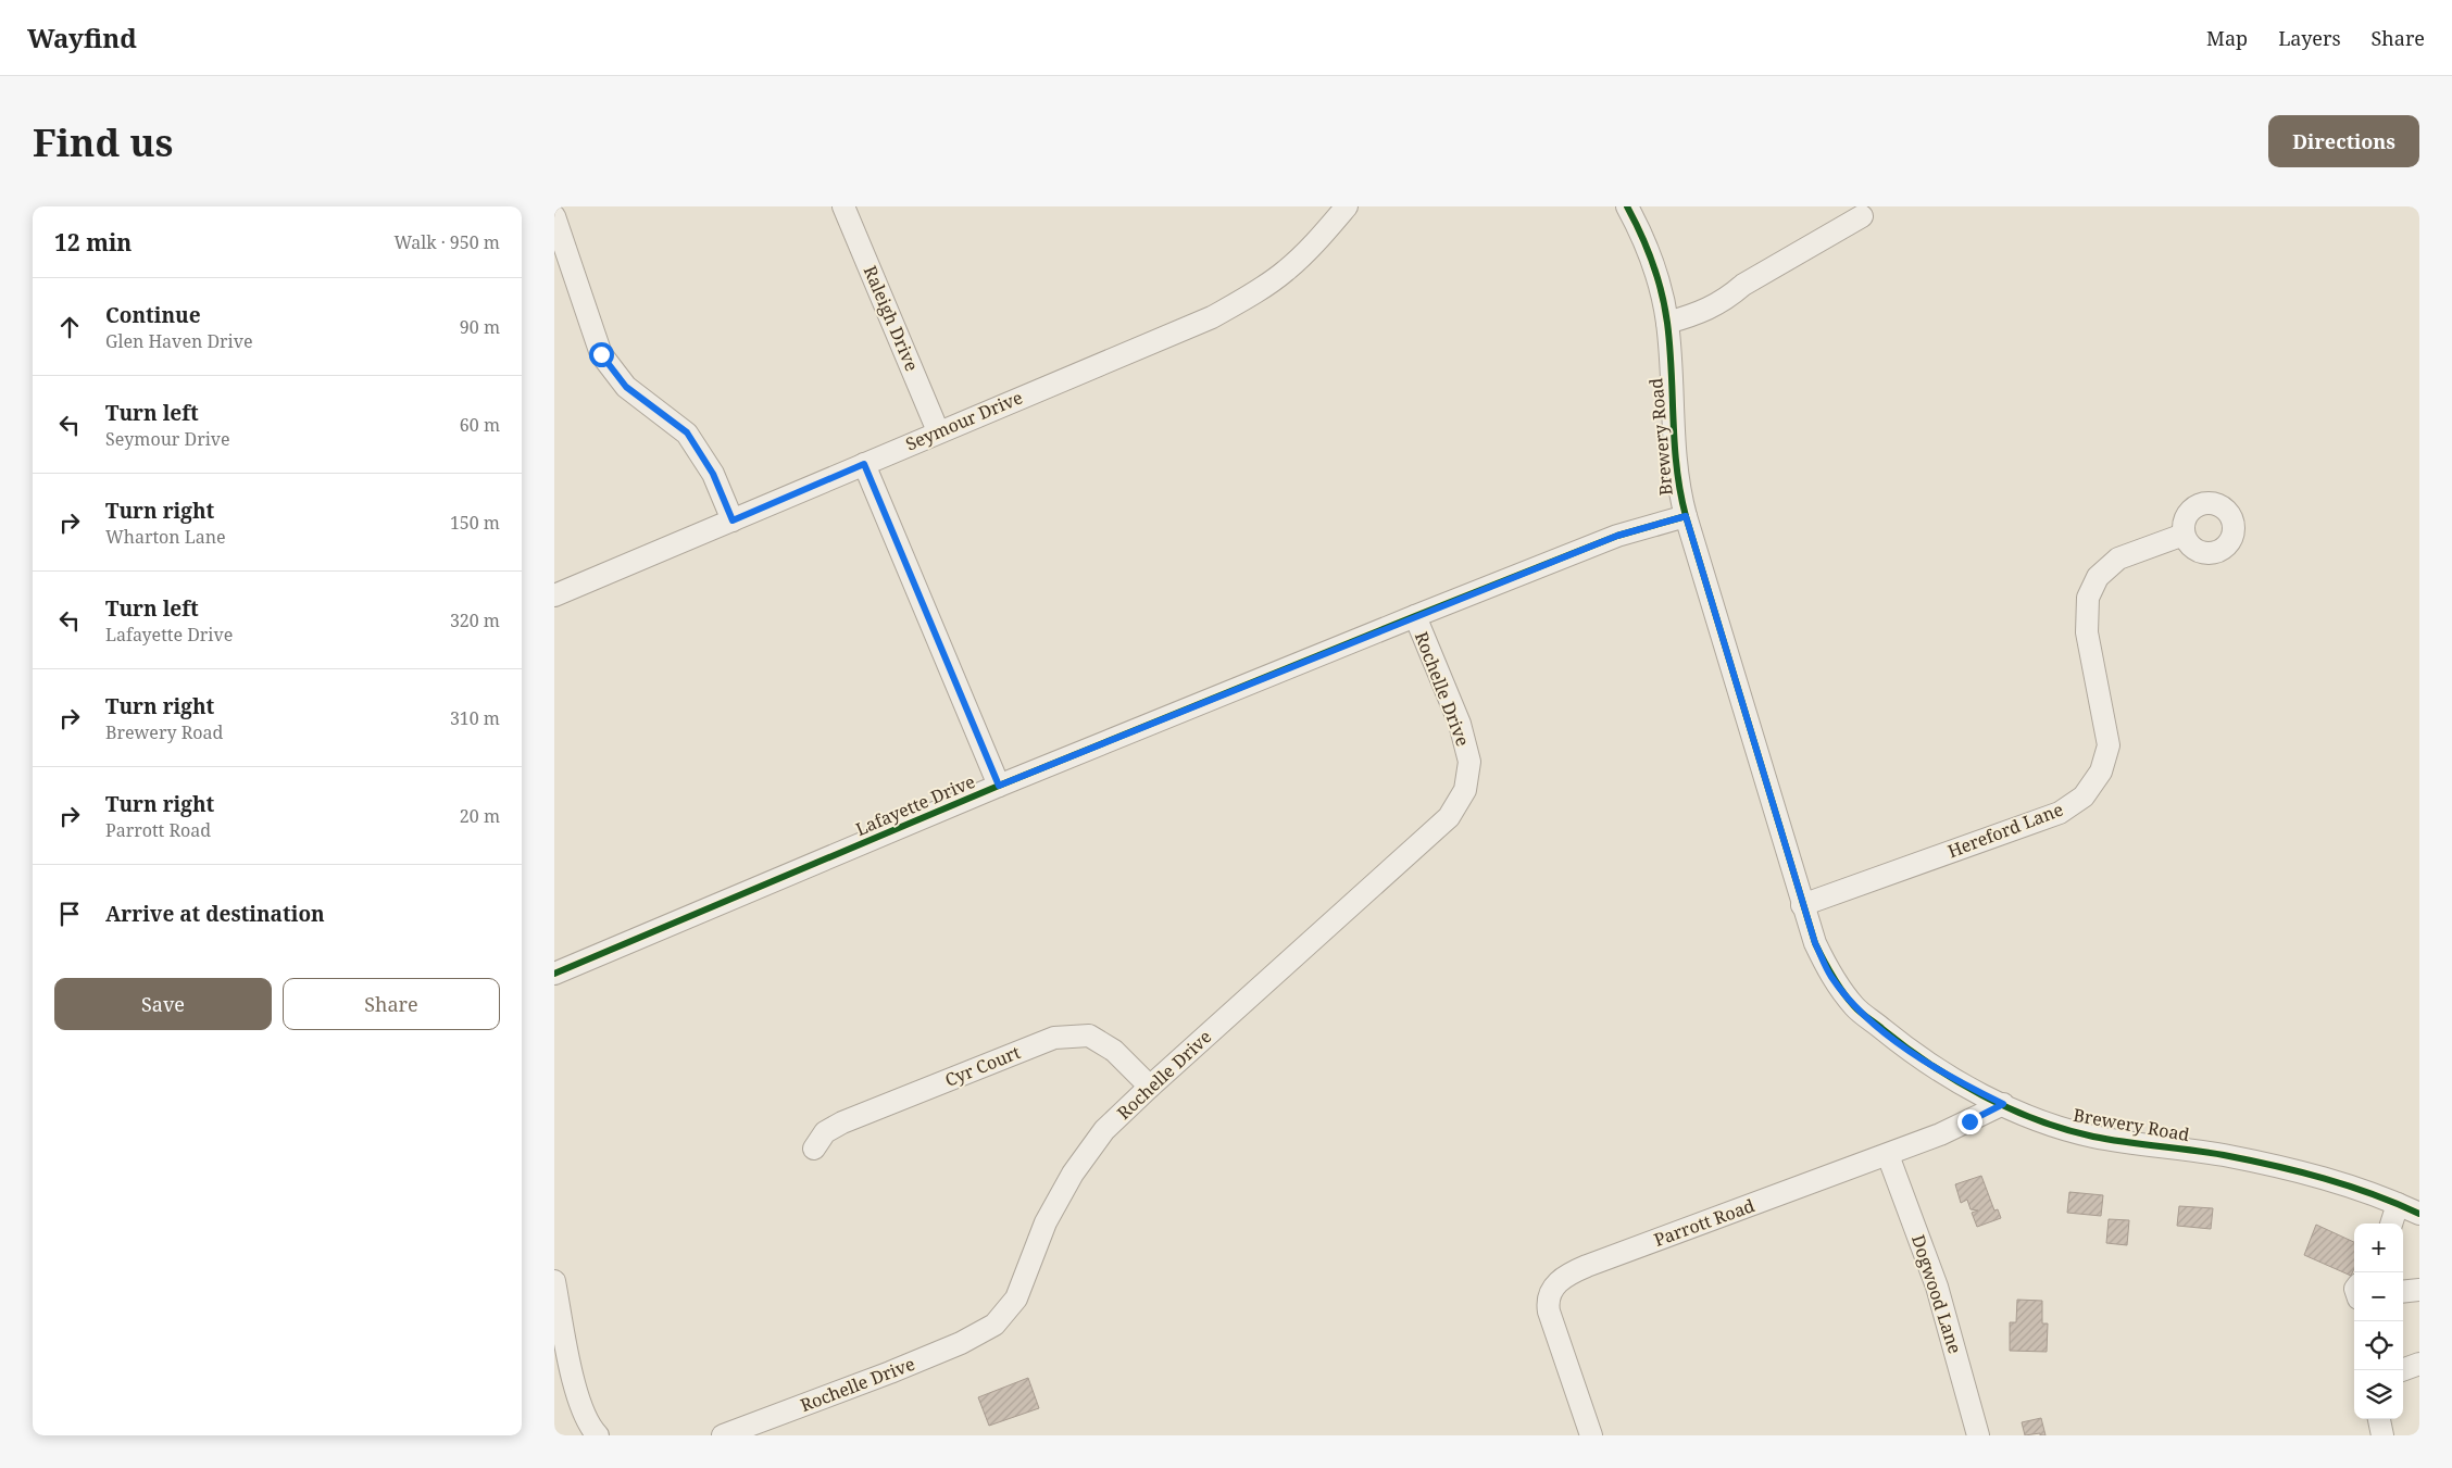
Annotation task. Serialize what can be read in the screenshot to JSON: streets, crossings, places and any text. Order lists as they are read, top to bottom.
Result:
{
  "streets": {
    "street": [
      "Raleigh Drive",
      "Seymour Drive",
      "Brewery Road",
      "Rochelle Drive",
      "Lafayette Drive",
      "Hereford Lane",
      "Cyr Court",
      "Parrott Road",
      "Dogwood Lane"
    ]
  },
  "crossings": [
    ["Raleigh Drive", "Seymour Drive"],
    ["Brewery Road", "Lafayette Drive"],
    ["Brewery Road", "Hereford Lane"],
    ["Brewery Road", "Parrott Road"],
    ["Rochelle Drive", "Lafayette Drive"],
    ["Rochelle Drive", "Cyr Court"],
    ["Parrott Road", "Dogwood Lane"]
  ],
  "page": {
    "header": "Wayfind",
    "nav": ["Map", "Layers", "Share"],
    "buttons": [
      "Directions",
      ["Save", "Share"]
    ],
    "title": "Find us",
    "heading": ["12 min", "Walk · 950 m"],
    "list": [
      ["Continue", "Glen Haven Drive", "90 m"],
      ["Turn left", "Seymour Drive", "60 m"],
      ["Turn right", "Wharton Lane", "150 m"],
      ["Turn left", "Lafayette Drive", "320 m"],
      ["Turn right", "Brewery Road", "310 m"],
      ["Turn right", "Parrott Road", "20 m"],
      "Arrive at destination"
    ],
    "map_buttons": ["+", "−"]
  }
}
